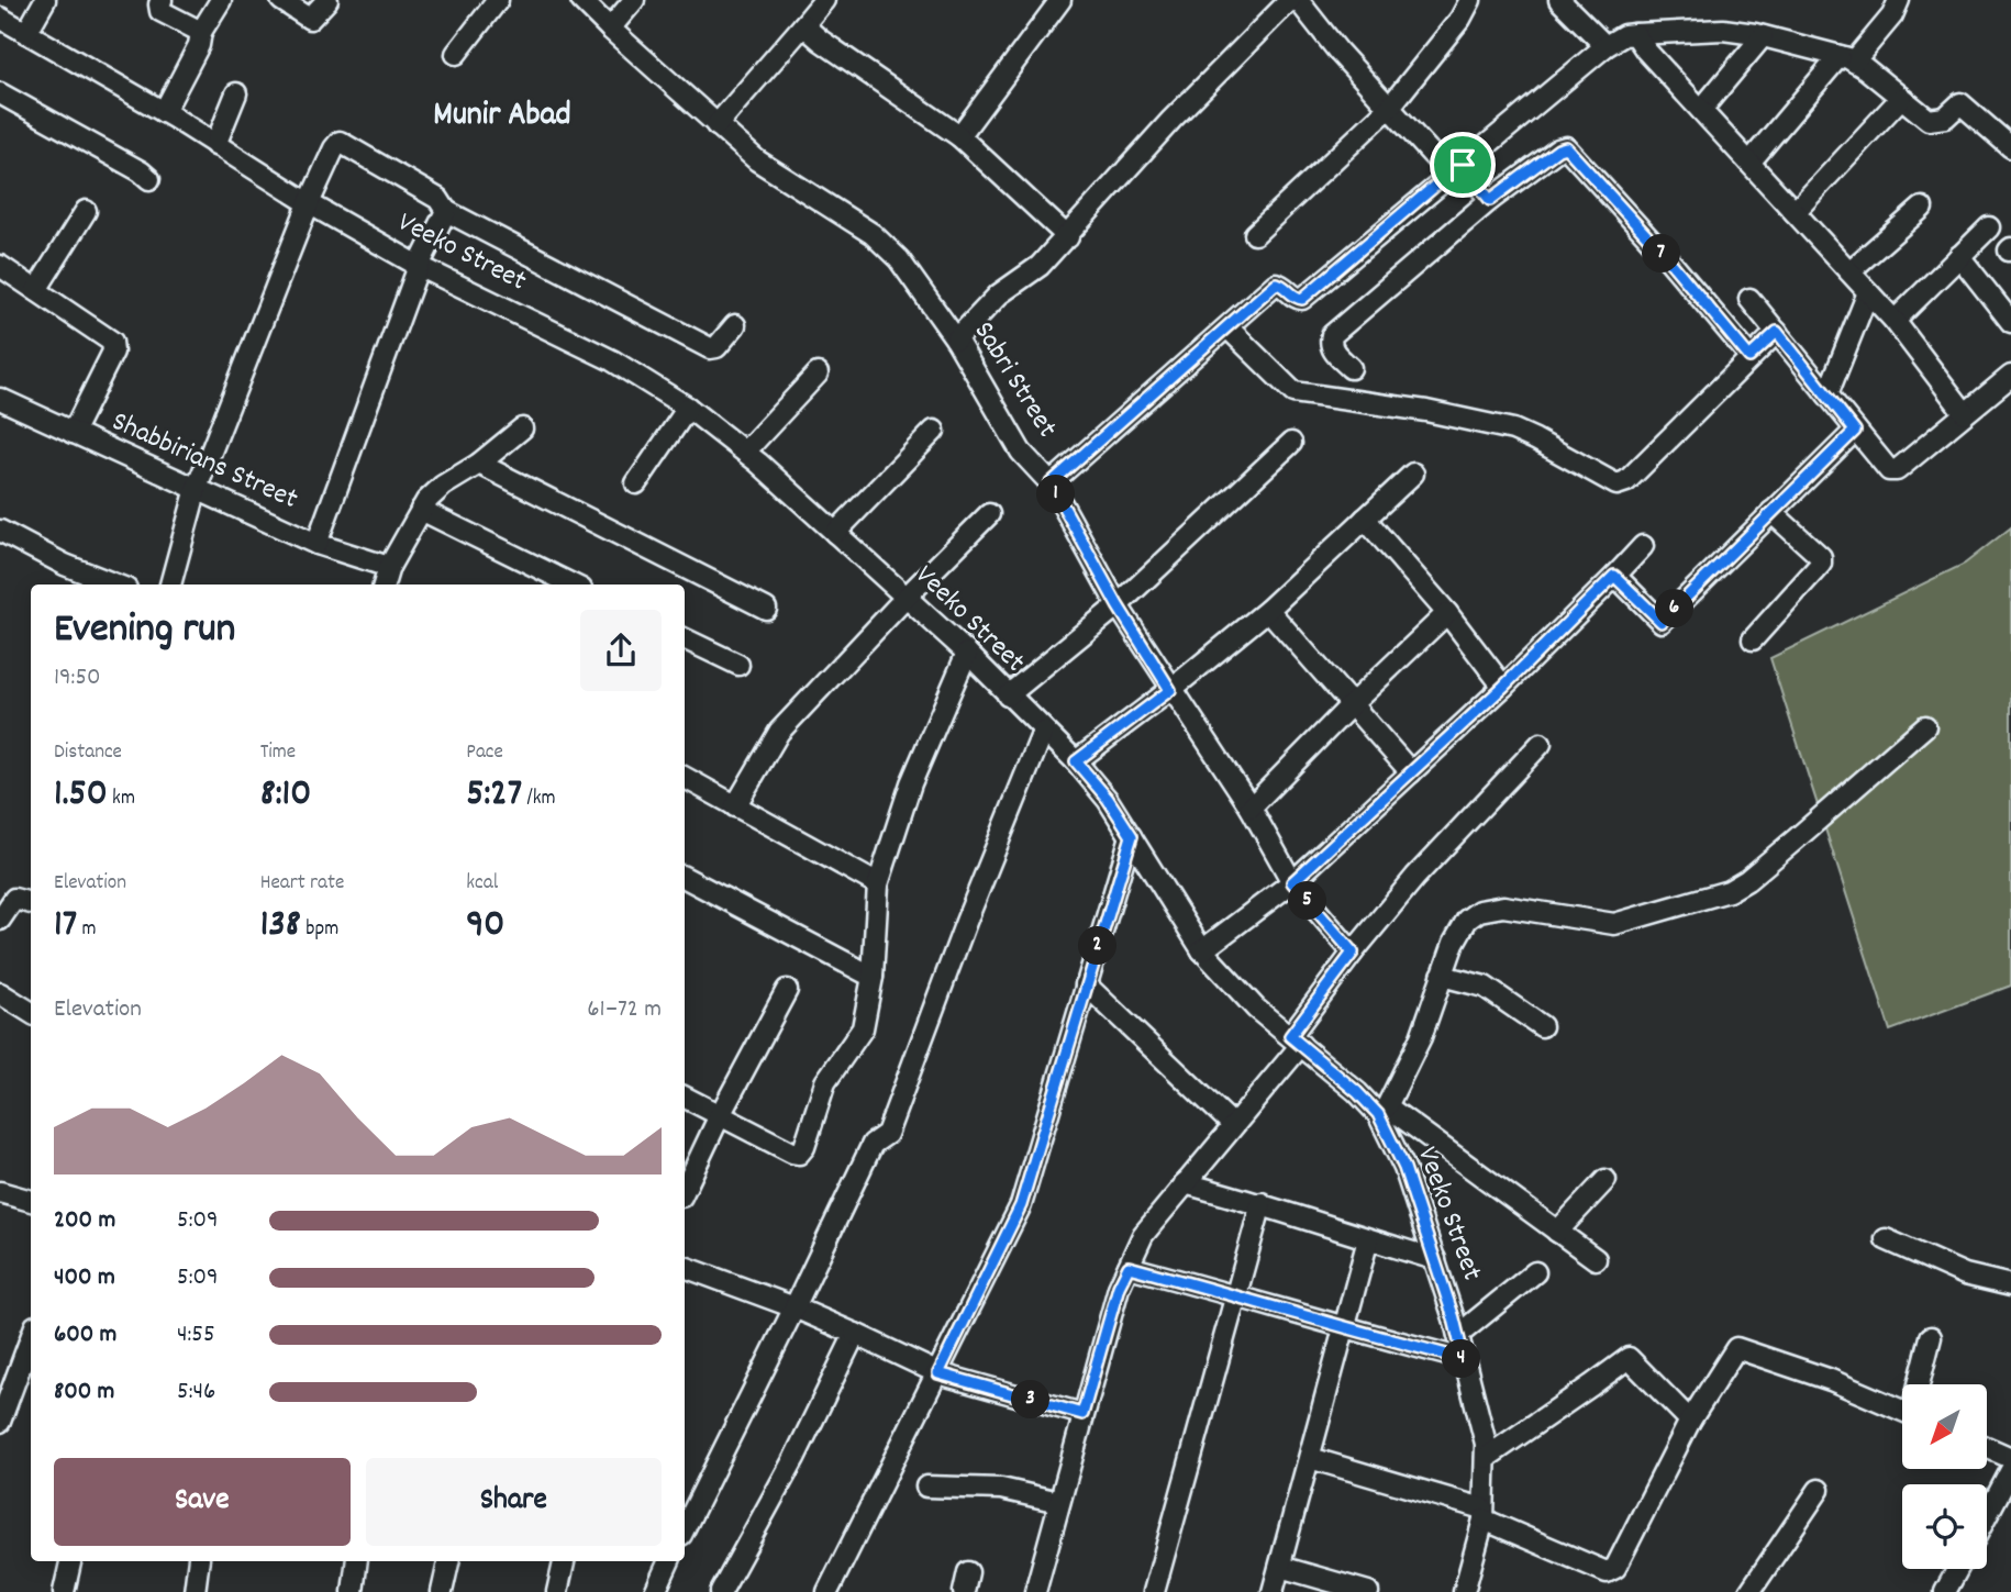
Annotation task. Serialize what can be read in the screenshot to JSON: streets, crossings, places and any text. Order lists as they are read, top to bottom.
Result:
{
  "streets": {
    "street": ["Veeko Street", "Sabri Street", "Shabbirians Street"]
  },
  "districts": ["Munir Abad"],
  "north": "bottom left",
  "page": {
    "pins": [
      "7",
      "1",
      "6",
      "5",
      "2",
      "4",
      "3"
    ],
    "heading": ["Evening run", "19:50"],
    "stats": [
      ["Distance", "1.50 km"],
      ["Time", "8:10"],
      ["Pace", "5:27 /km"],
      ["Elevation", "17 m"],
      ["Heart rate", "138 bpm"],
      ["kcal", "90"]
    ],
    "chart": ["Elevation", "61–72 m"],
    "list": [
      {
        "name": "200 m",
        "note": "5:09"
      },
      {
        "name": "400 m",
        "note": "5:09"
      },
      {
        "name": "600 m",
        "note": "4:55"
      },
      {
        "name": "800 m",
        "note": "5:46"
      }
    ],
    "buttons": ["Save", "Share"]
  }
}
